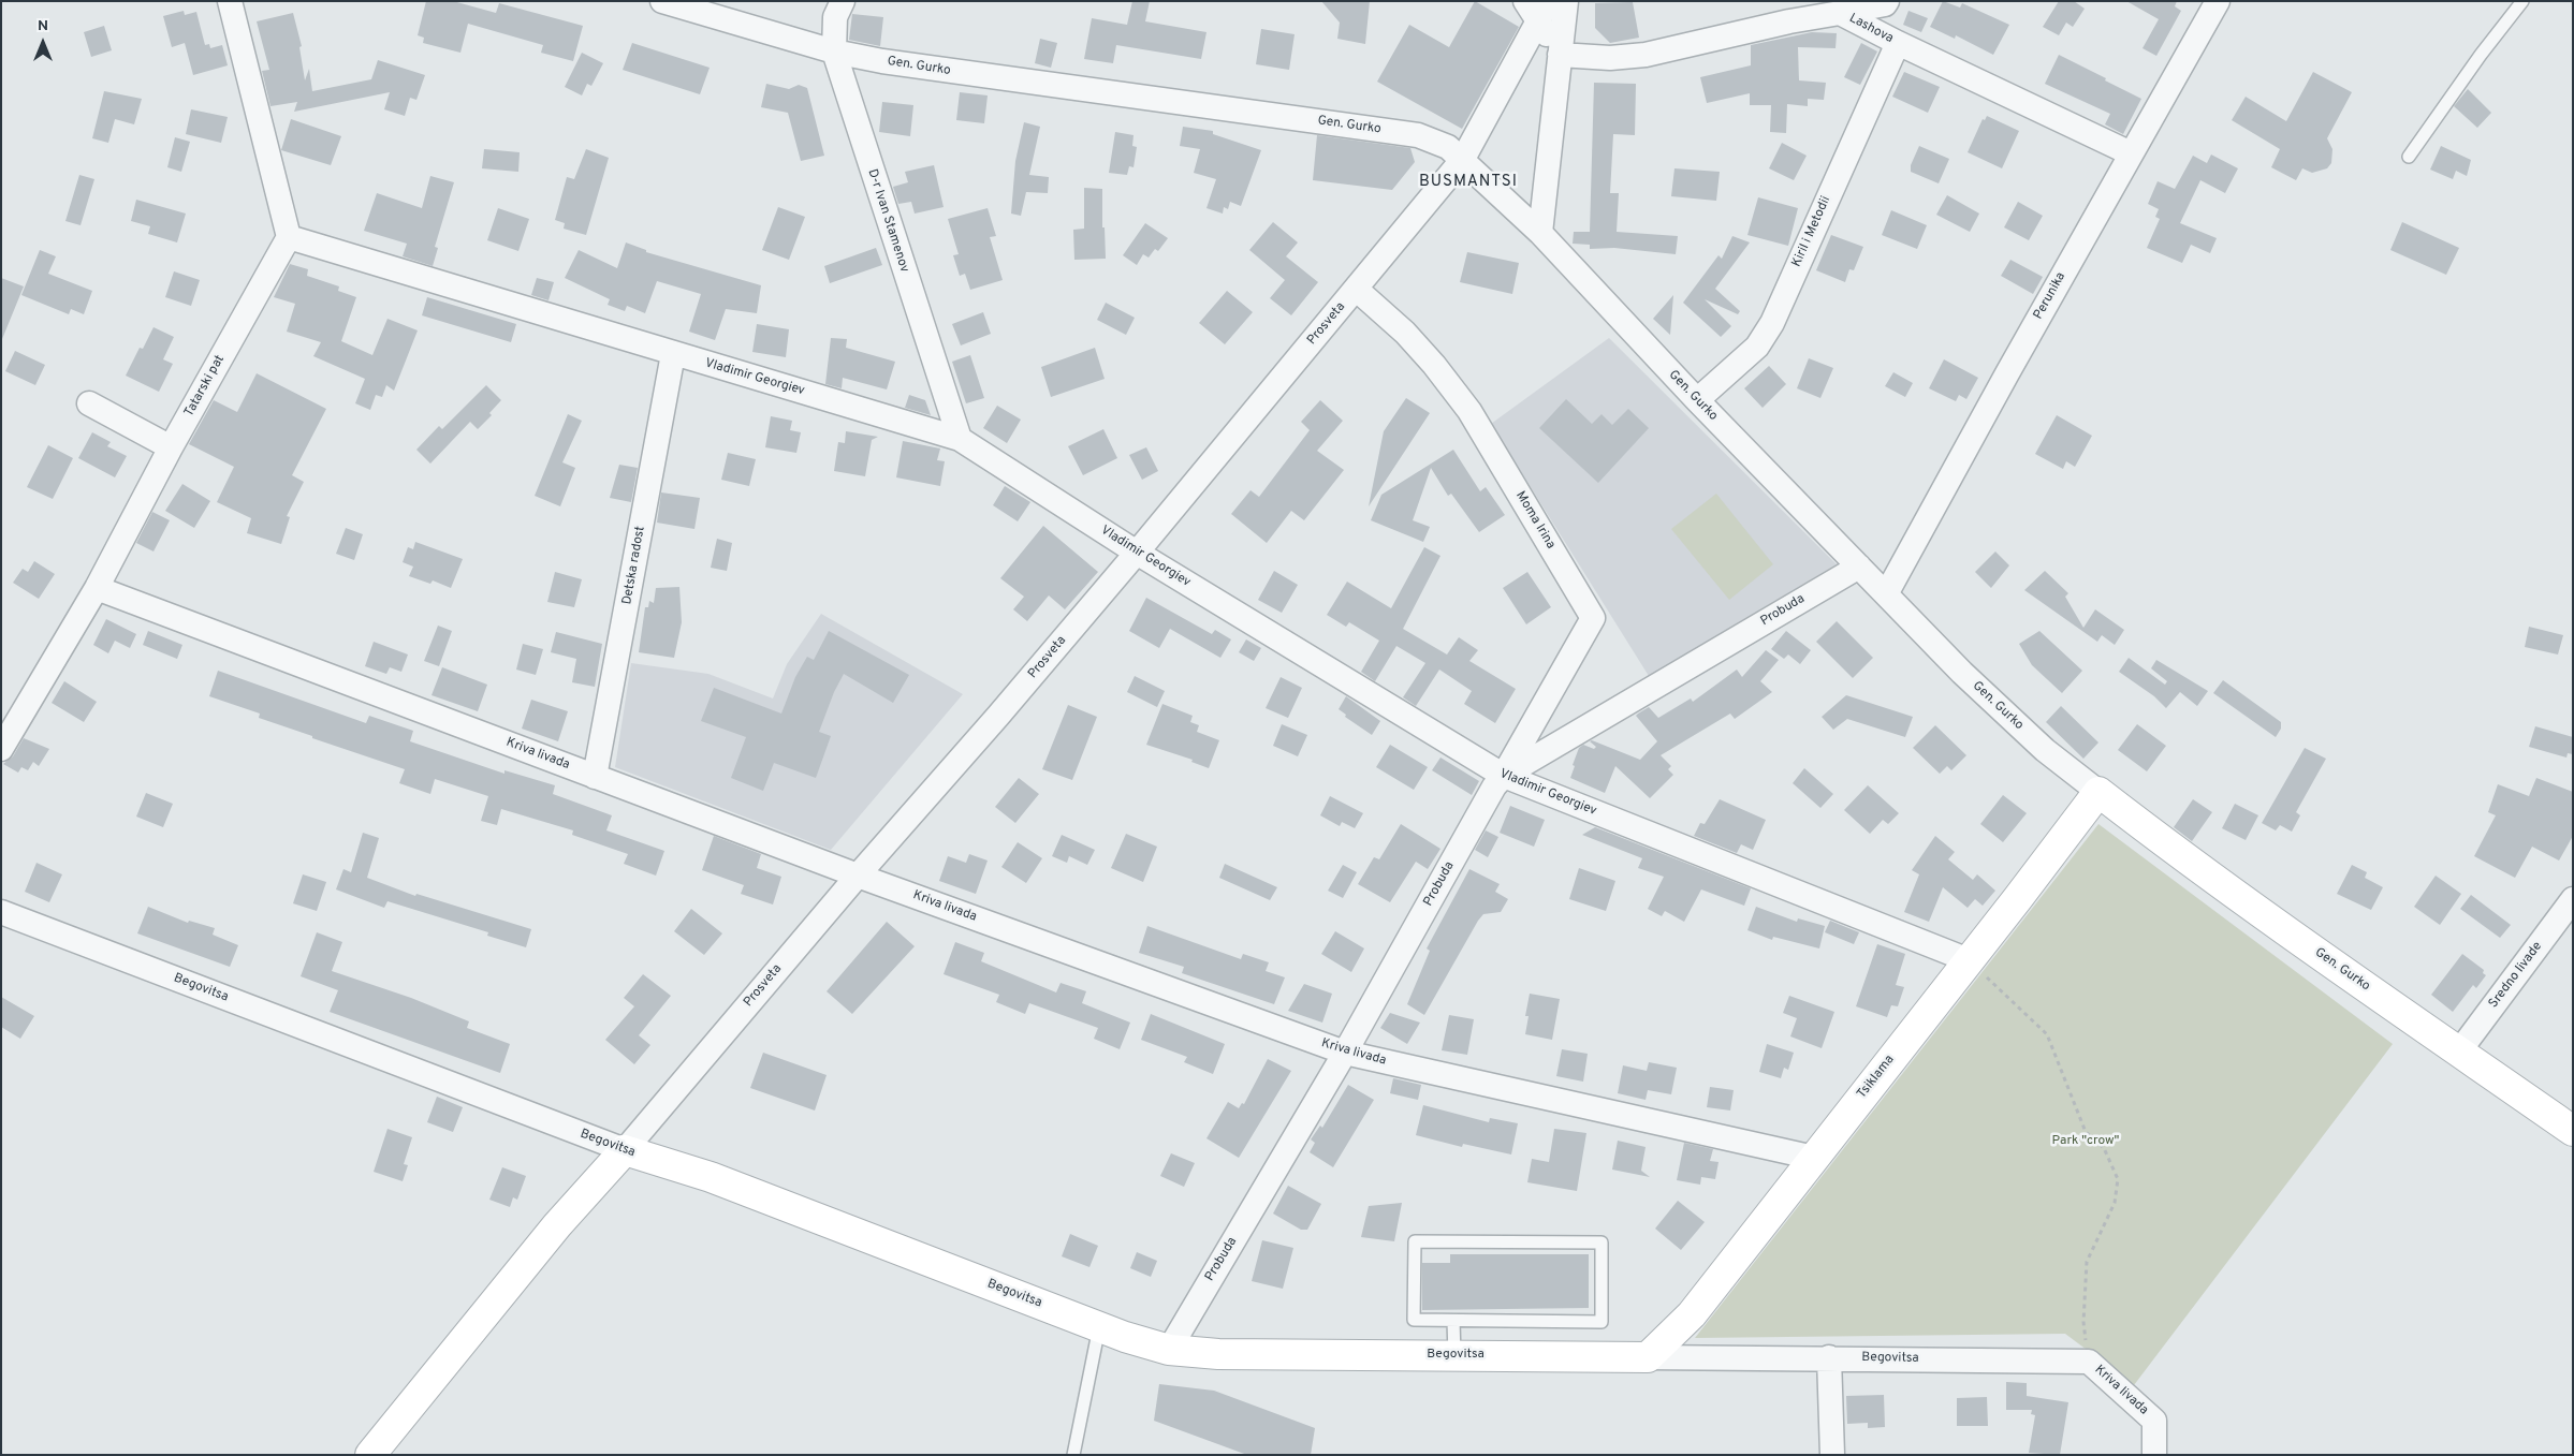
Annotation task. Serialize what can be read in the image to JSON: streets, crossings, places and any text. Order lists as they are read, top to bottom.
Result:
{
  "streets": {
    "street": [
      "Lashova",
      "Gen. Gurko",
      "D-r Ivan Stamenov",
      "Kiril i Metodii",
      "Perunika",
      "Prosveta",
      "Vladimir Georgiev",
      "Tatarski pat",
      "Moma Irina",
      "Detska radost",
      "Probuda",
      "Kriva livada",
      "Sredno livade",
      "Begovitsa",
      "Tsiklama"
    ]
  },
  "crossings": [
    ["Lashova", "Kiril i Metodii"],
    ["Lashova", "Perunika"],
    ["Gen. Gurko", "D-r Ivan Stamenov"],
    ["Gen. Gurko", "Kiril i Metodii"],
    ["Gen. Gurko", "Perunika"],
    ["Gen. Gurko", "Prosveta"],
    ["Gen. Gurko", "Probuda"],
    ["Gen. Gurko", "Sredno livade"],
    ["Gen. Gurko", "Tsiklama"],
    ["D-r Ivan Stamenov", "Vladimir Georgiev"],
    ["Prosveta", "Vladimir Georgiev"],
    ["Prosveta", "Moma Irina"],
    ["Prosveta", "Kriva livada"],
    ["Prosveta", "Begovitsa"],
    ["Vladimir Georgiev", "Tatarski pat"],
    ["Vladimir Georgiev", "Moma Irina"],
    ["Vladimir Georgiev", "Detska radost"],
    ["Vladimir Georgiev", "Probuda"],
    ["Vladimir Georgiev", "Tsiklama"],
    ["Tatarski pat", "Kriva livada"],
    ["Moma Irina", "Probuda"],
    ["Detska radost", "Kriva livada"],
    ["Probuda", "Kriva livada"],
    ["Probuda", "Begovitsa"],
    ["Kriva livada", "Begovitsa"],
    ["Kriva livada", "Tsiklama"],
    ["Begovitsa", "Tsiklama"]
  ],
  "districts": ["BUSMANTSI"],
  "parks": ["Park \"crow\""],
  "north": "top"
}
